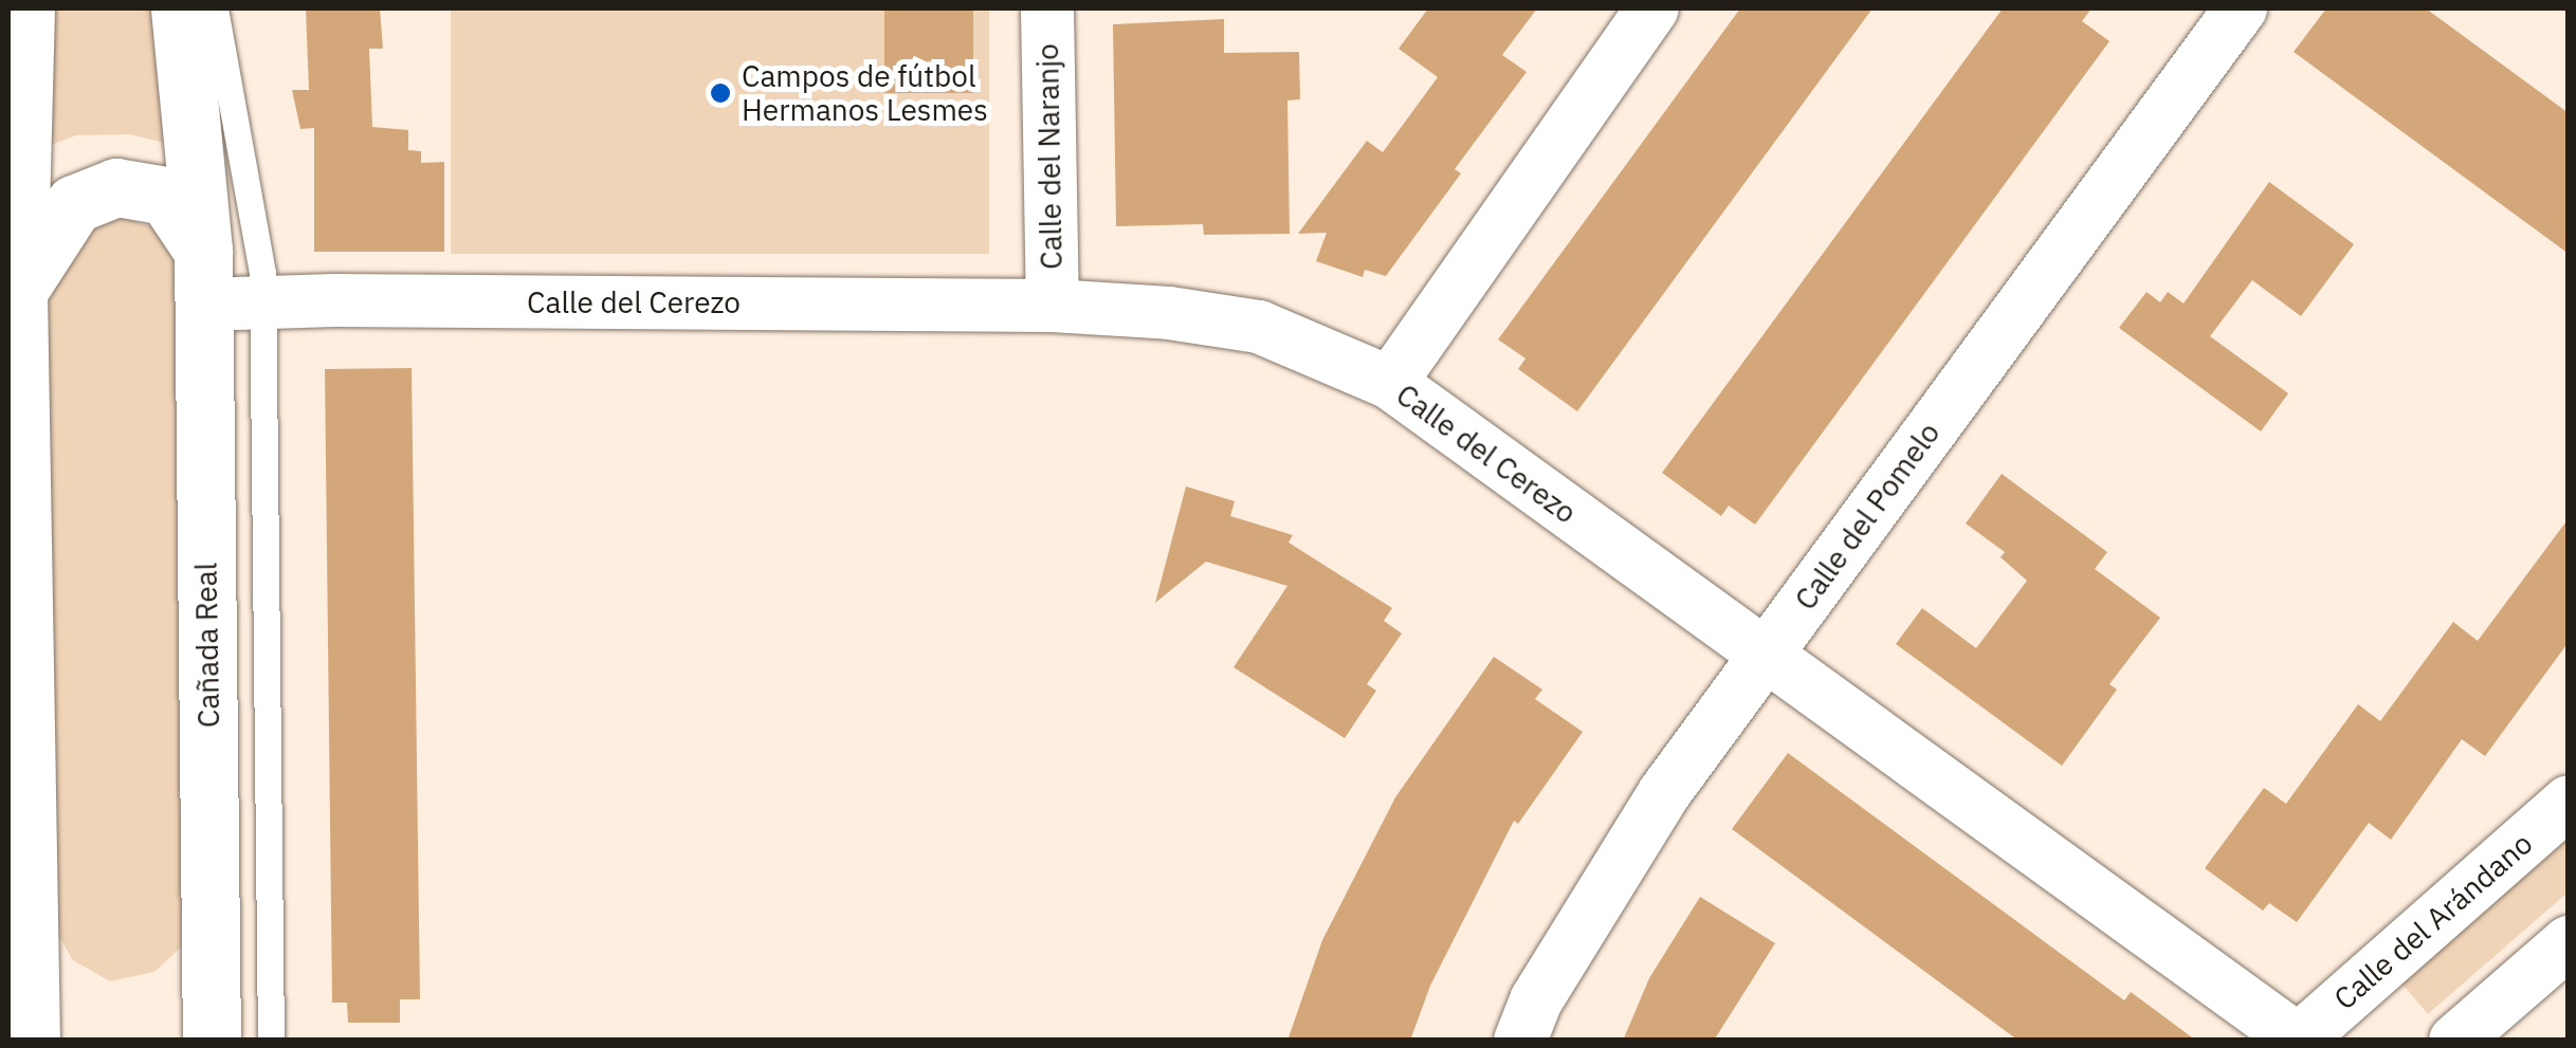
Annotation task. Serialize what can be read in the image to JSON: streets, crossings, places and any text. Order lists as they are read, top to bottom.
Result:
{
  "streets": {
    "street": [
      "Calle del Naranjo",
      "Calle del Cerezo",
      "Calle del Pomelo",
      "Cañada Real",
      "Calle del Arándano"
    ]
  },
  "crossings": [
    ["Calle del Naranjo", "Calle del Cerezo"],
    ["Calle del Cerezo", "Calle del Pomelo"],
    ["Calle del Cerezo", "Cañada Real"],
    ["Calle del Cerezo", "Calle del Arándano"]
  ],
  "places": ["Campos de fútbol Hermanos Lesmes"]
}
